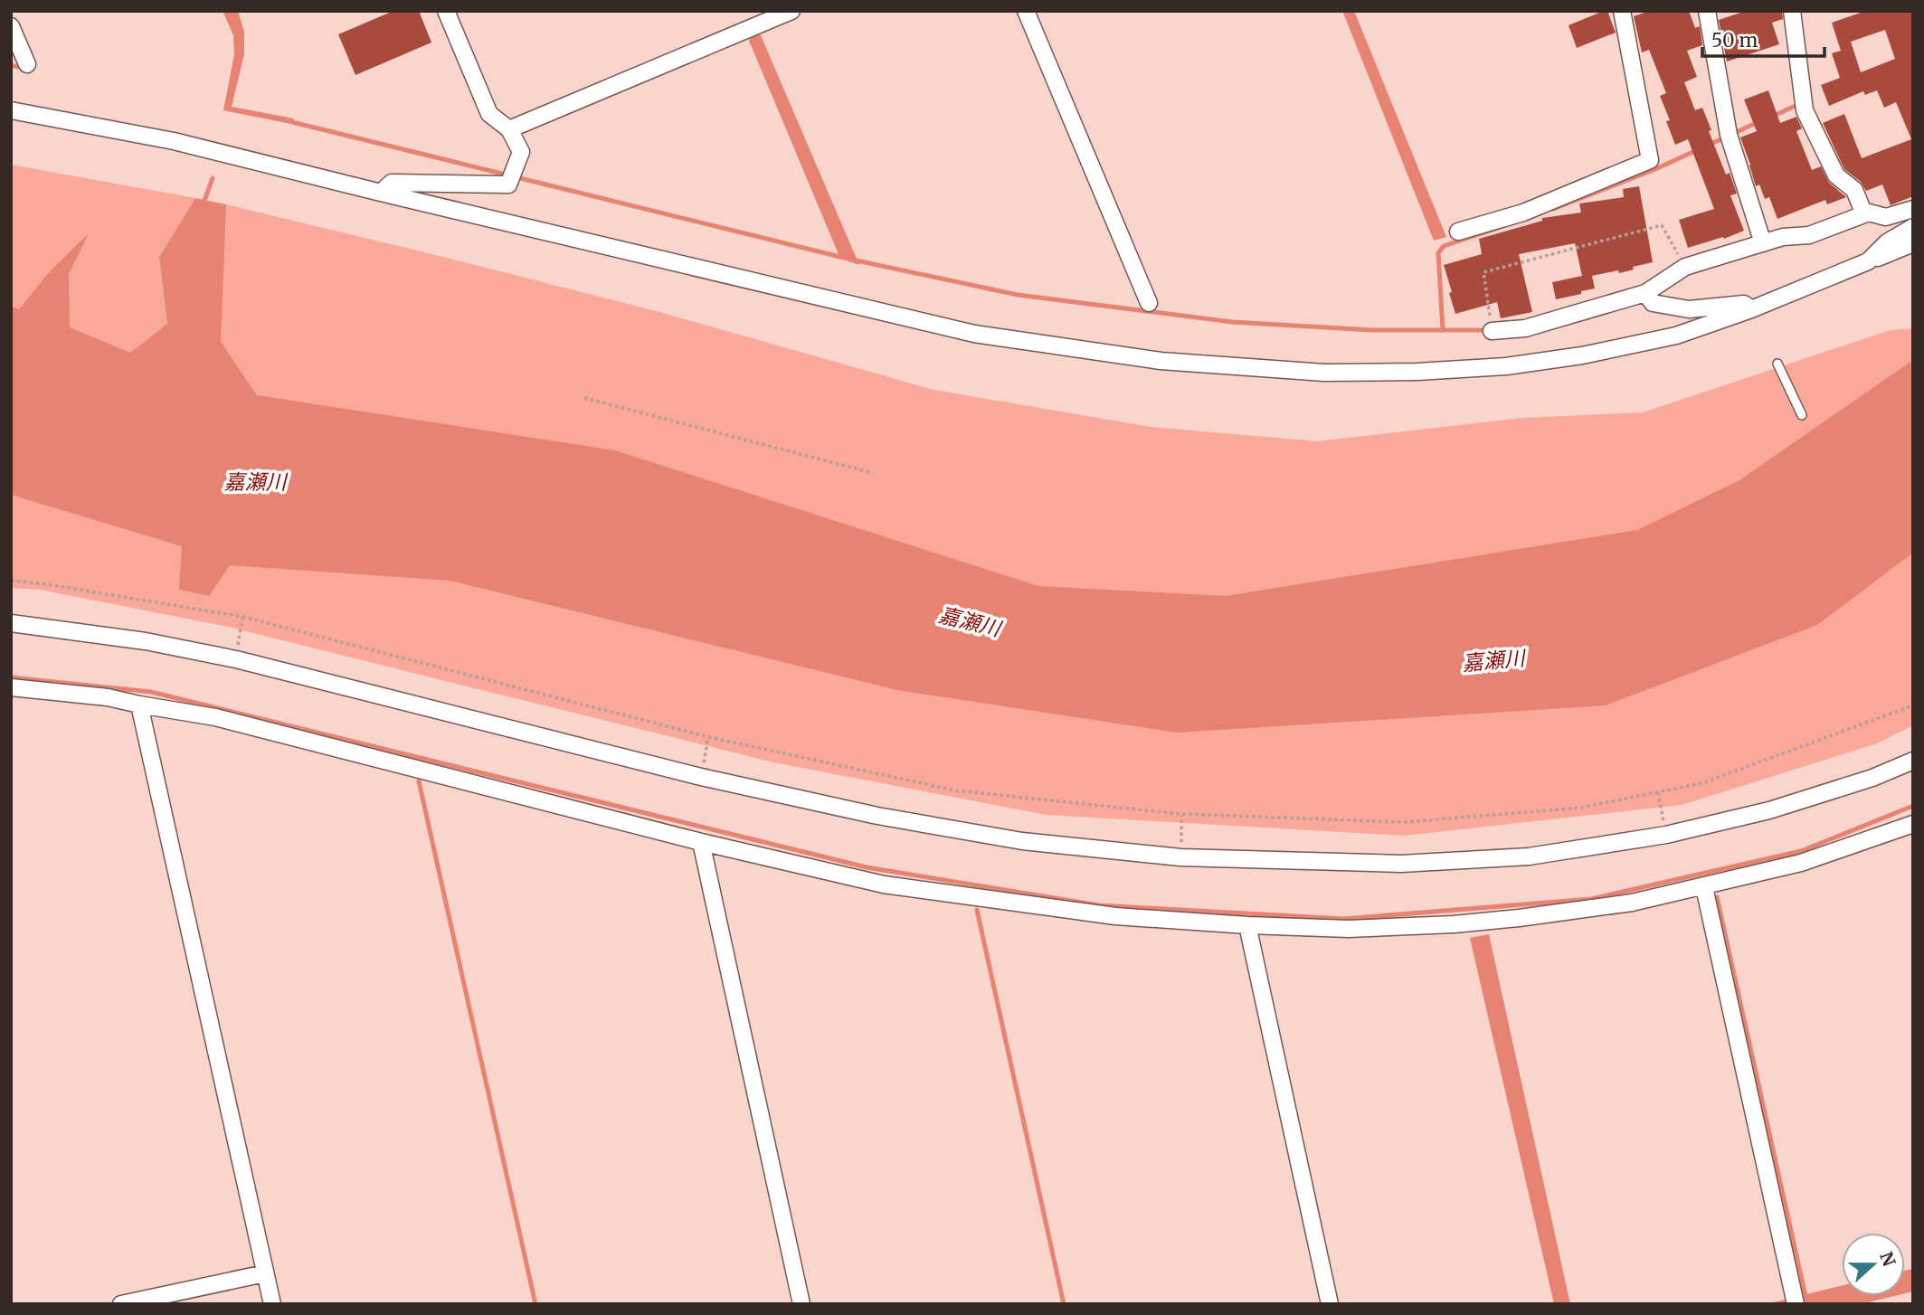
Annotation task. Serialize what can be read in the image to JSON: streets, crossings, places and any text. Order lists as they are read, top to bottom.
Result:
{
  "water": ["嘉瀬川"],
  "scale_bar": "50 m",
  "north": "right"
}
